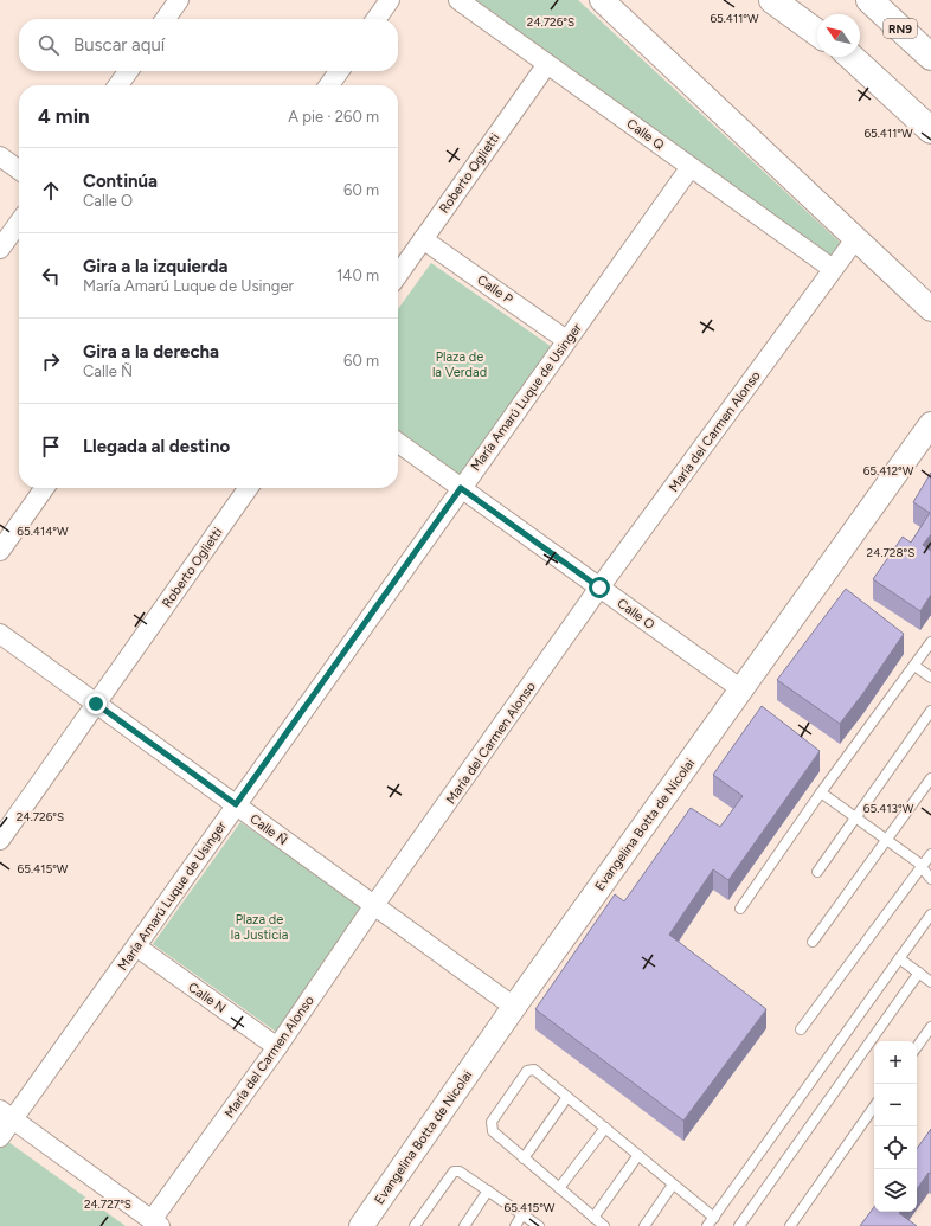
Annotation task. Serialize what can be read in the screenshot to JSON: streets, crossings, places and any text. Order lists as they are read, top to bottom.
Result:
{
  "streets": {
    "main road": ["RN9"],
    "street": [
      "Calle Q",
      "Roberto Oglietti",
      "Calle P",
      "María Amarú Luque de Usinger",
      "María del Carmen Alonso",
      "Calle O",
      "Evangelina Botta de Nicolai",
      "Calle Ñ",
      "Calle N"
    ]
  },
  "crossings": [
    ["Calle Q", "Roberto Oglietti"],
    ["Calle Q", "María Amarú Luque de Usinger"],
    ["Calle Q", "María del Carmen Alonso"],
    ["Roberto Oglietti", "Calle P"],
    ["Roberto Oglietti", "Calle Ñ"],
    ["Calle P", "María Amarú Luque de Usinger"],
    ["María Amarú Luque de Usinger", "Calle O"],
    ["María Amarú Luque de Usinger", "Calle Ñ"],
    ["María Amarú Luque de Usinger", "Calle N"],
    ["María del Carmen Alonso", "Calle O"],
    ["María del Carmen Alonso", "Calle Ñ"],
    ["María del Carmen Alonso", "Calle N"],
    ["Calle O", "Evangelina Botta de Nicolai"],
    ["Evangelina Botta de Nicolai", "Calle Ñ"]
  ],
  "parks": ["Plaza de la Verdad", "Plaza de la Justicia"],
  "north": "top left",
  "page": {
    "search": "Buscar aquí",
    "heading": ["4 min", "A pie · 260 m"],
    "list": [
      ["Continúa", "Calle O", "60 m"],
      ["Gira a la izquierda", "María Amarú Luque de Usinger", "140 m"],
      ["Gira a la derecha", "Calle Ñ", "60 m"],
      "Llegada al destino"
    ],
    "map_buttons": ["+", "−"]
  },
  "coordinates": [
    "65.411°W",
    "24.726°S",
    "65.412°W",
    "65.414°W",
    "24.728°S",
    "65.413°W",
    "65.415°W",
    "24.727°S"
  ]
}
